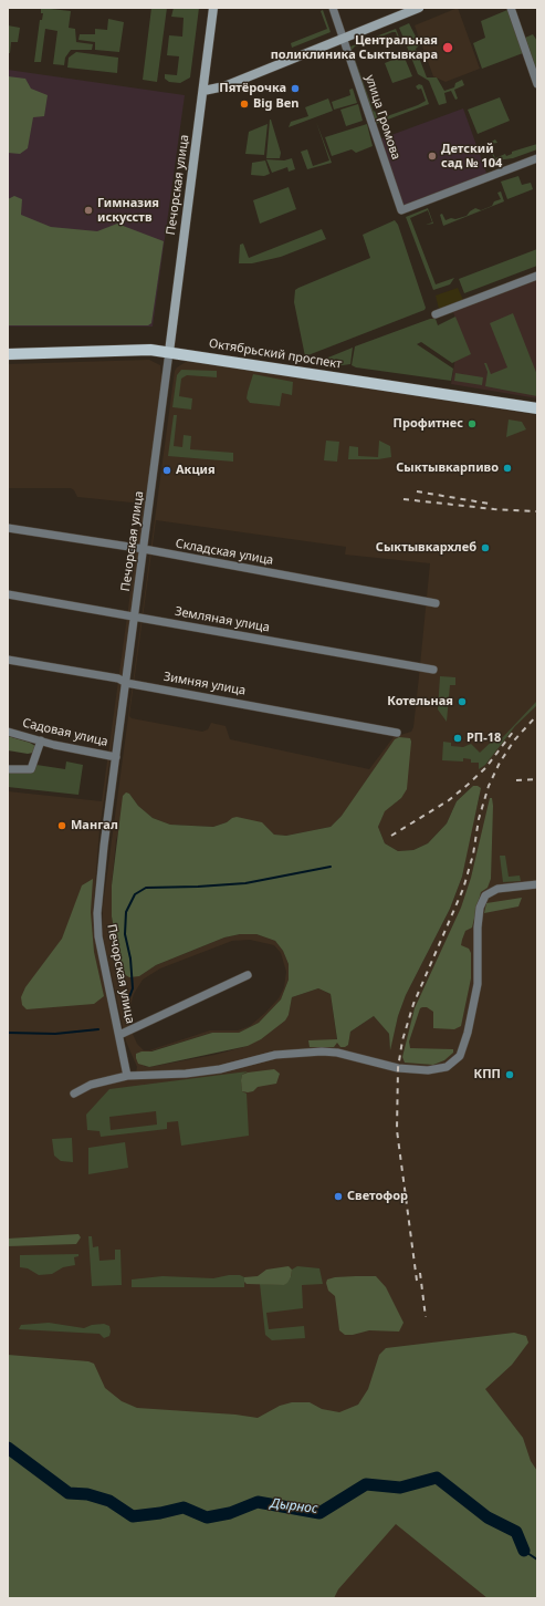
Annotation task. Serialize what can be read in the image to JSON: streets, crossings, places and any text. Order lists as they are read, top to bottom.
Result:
{
  "streets": {
    "main road": ["Октябрьский проспект"],
    "street": [
      "улица Громова",
      "Печорская улица",
      "Складская улица",
      "Земляная улица",
      "Зимняя улица",
      "Садовая улица"
    ]
  },
  "crossings": [
    ["Печорская улица", "Октябрьский проспект"],
    ["Печорская улица", "Складская улица"],
    ["Печорская улица", "Земляная улица"],
    ["Печорская улица", "Зимняя улица"],
    ["Печорская улица", "Садовая улица"]
  ],
  "water": ["Дырнос"],
  "places": [
    "Центральная поликлиника Сыктывкара",
    "Пятёрочка",
    "Big Ben",
    "Детский сад № 104",
    "Гимназия искусств",
    "Профитнес",
    "Сыктывкарпиво",
    "Акция",
    "Сыктывкархлеб",
    "Котельная",
    "РП-18",
    "Мангал",
    "КПП",
    "Светофор"
  ]
}
